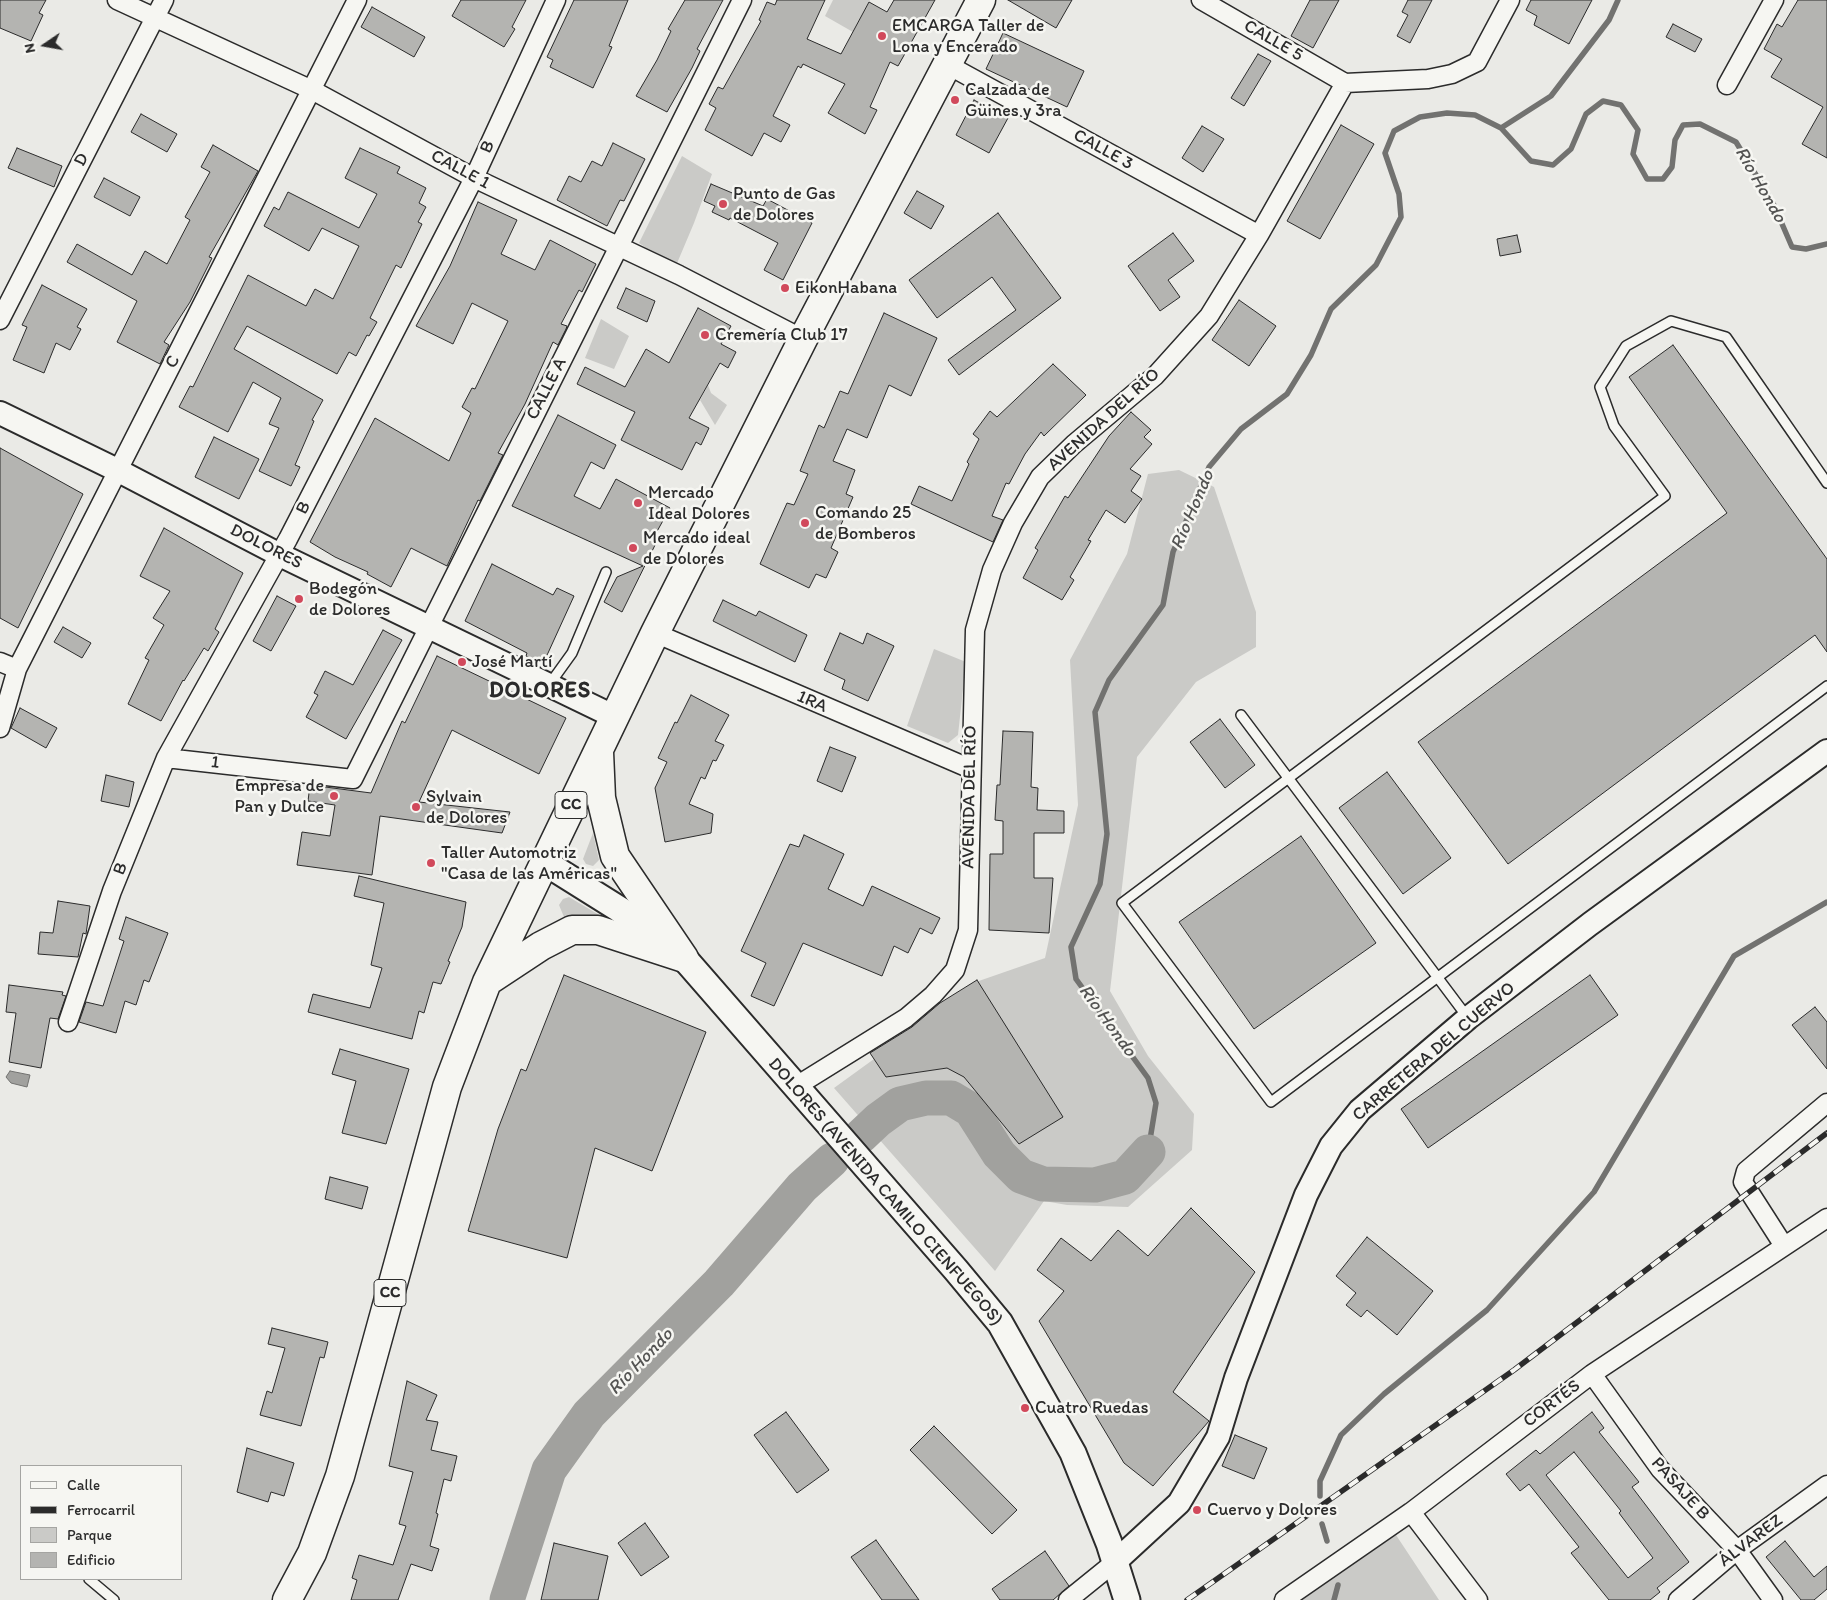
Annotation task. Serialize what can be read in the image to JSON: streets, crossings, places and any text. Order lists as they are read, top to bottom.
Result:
{
  "streets": {
    "main road": ["CC", "DOLORES (AVENIDA CAMILO CIENFUEGOS)"],
    "street": [
      "CALLE 5",
      "B",
      "CALLE 3",
      "D",
      "CALLE 1",
      "C",
      "CALLE A",
      "AVENIDA DEL RÍO",
      "DOLORES",
      "1RA",
      "1",
      "CARRETERA DEL CUERVO",
      "CORTÉS",
      "PASAJE B",
      "ÁLVAREZ"
    ]
  },
  "crossings": [
    ["CALLE 5", "AVENIDA DEL RÍO"],
    ["B", "CALLE 1"],
    ["B", "DOLORES"],
    ["B", "1"],
    ["CALLE 3", "AVENIDA DEL RÍO"],
    ["CALLE 3", "CC"],
    ["D", "CALLE 1"],
    ["CALLE 1", "C"],
    ["CALLE 1", "CALLE A"],
    ["CALLE 1", "CC"],
    ["C", "DOLORES"],
    ["CALLE A", "DOLORES"],
    ["CALLE A", "1"],
    ["AVENIDA DEL RÍO", "1RA"],
    ["AVENIDA DEL RÍO", "DOLORES (AVENIDA CAMILO CIENFUEGOS)"],
    ["DOLORES", "CC"],
    ["1RA", "CC"],
    ["CC", "DOLORES (AVENIDA CAMILO CIENFUEGOS)"],
    ["CARRETERA DEL CUERVO", "DOLORES (AVENIDA CAMILO CIENFUEGOS)"],
    ["CORTÉS", "PASAJE B"],
    ["PASAJE B", "ÁLVAREZ"]
  ],
  "districts": ["DOLORES"],
  "water": ["Río Hondo"],
  "places": [
    "EMCARGA Taller de Lona y Encerado",
    "Calzada de Güines y 3ra",
    "Punto de Gas de Dolores",
    "EikonHabana",
    "Cremería Club 17",
    "Mercado Ideal Dolores",
    "Comando 25 de Bomberos",
    "Mercado ideal de Dolores",
    "Bodegón de Dolores",
    "José Martí",
    "Empresa de Pan y Dulce",
    "Sylvain de Dolores",
    "Taller Automotriz \"Casa de las Américas\"",
    "Cuatro Ruedas",
    "Cuervo y Dolores"
  ],
  "legend": [
    "Calle",
    "Ferrocarril",
    "Parque",
    "Edificio"
  ],
  "north": "left"
}
